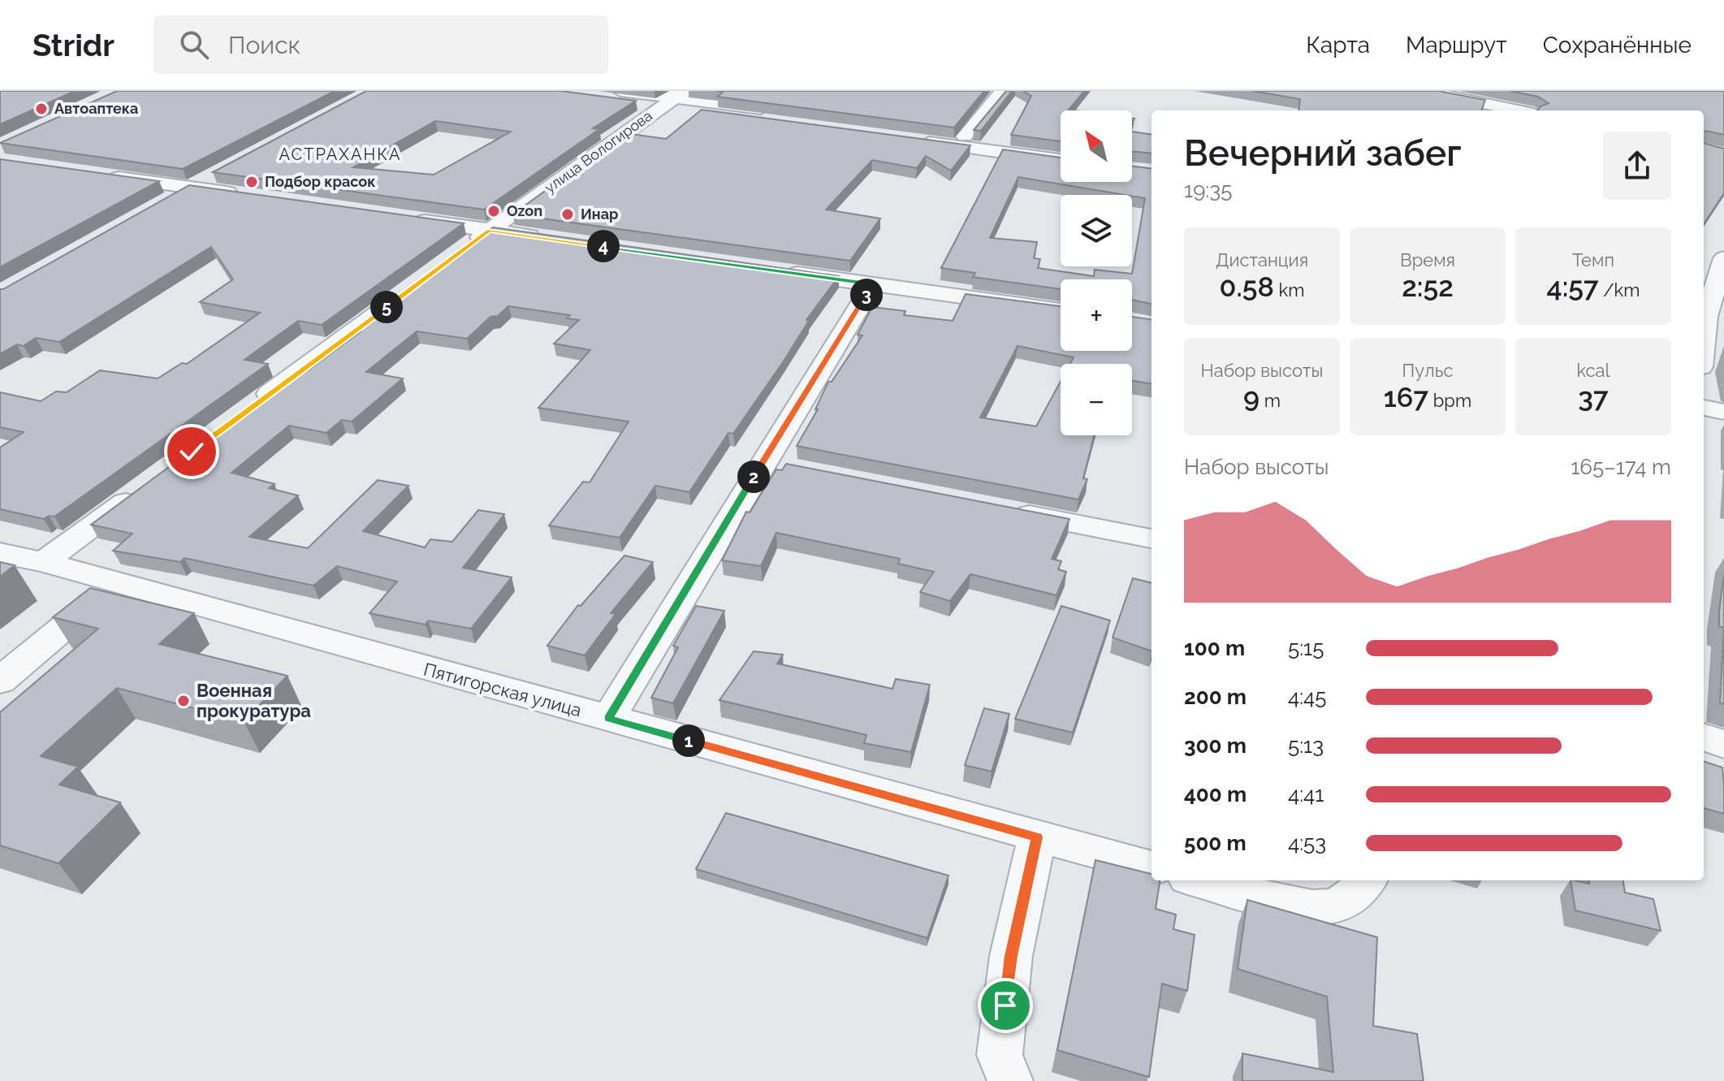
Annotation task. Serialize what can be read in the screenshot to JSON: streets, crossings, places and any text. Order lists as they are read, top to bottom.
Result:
{
  "streets": {
    "street": ["улица Вологирова", "Пятигорская улица"]
  },
  "districts": ["АСТРАХАНКА"],
  "places": [
    "Автоаптека",
    "Подбор красок",
    "Ozon",
    "Инар",
    "Военная прокуратура"
  ],
  "north": "top left",
  "page": {
    "header": "Stridr",
    "search": "Поиск",
    "nav": ["Карта", "Маршрут", "Сохранённые"],
    "map_buttons": ["+", "−"],
    "heading": ["Вечерний забег", "19:35"],
    "stats": [
      ["Дистанция", "0.58 km"],
      ["Время", "2:52"],
      ["Темп", "4:57 /km"],
      ["Набор высоты", "9 m"],
      ["Пульс", "167 bpm"],
      ["kcal", "37"]
    ],
    "pins": [
      "4",
      "3",
      "5",
      "2",
      "1"
    ],
    "chart": ["Набор высоты", "165–174 m"],
    "list": [
      {
        "name": "100 m",
        "note": "5:15"
      },
      {
        "name": "200 m",
        "note": "4:45"
      },
      {
        "name": "300 m",
        "note": "5:13"
      },
      {
        "name": "400 m",
        "note": "4:41"
      },
      {
        "name": "500 m",
        "note": "4:53"
      }
    ]
  }
}
